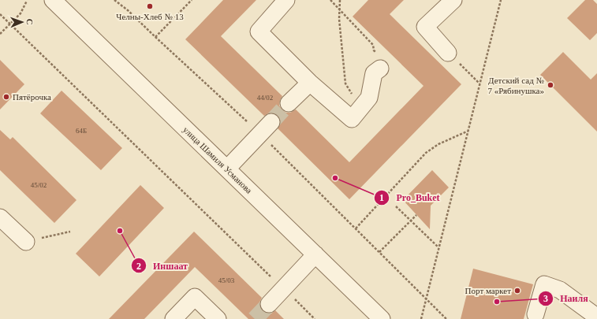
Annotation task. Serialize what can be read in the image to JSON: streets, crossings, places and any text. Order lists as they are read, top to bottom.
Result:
{
  "streets": {
    "street": ["улица Шамиля Усманова"]
  },
  "places": [
    "Челны-Хлеб № 13",
    "Детский сад № 7 «Рябинушка»",
    "Пятёрочка",
    "Pro_Buket",
    "Иншаат",
    "Порт маркет",
    "Наиля"
  ],
  "house_numbers": [
    "44/02",
    "64Б",
    "45/02",
    "45/03"
  ],
  "north": "right"
}
